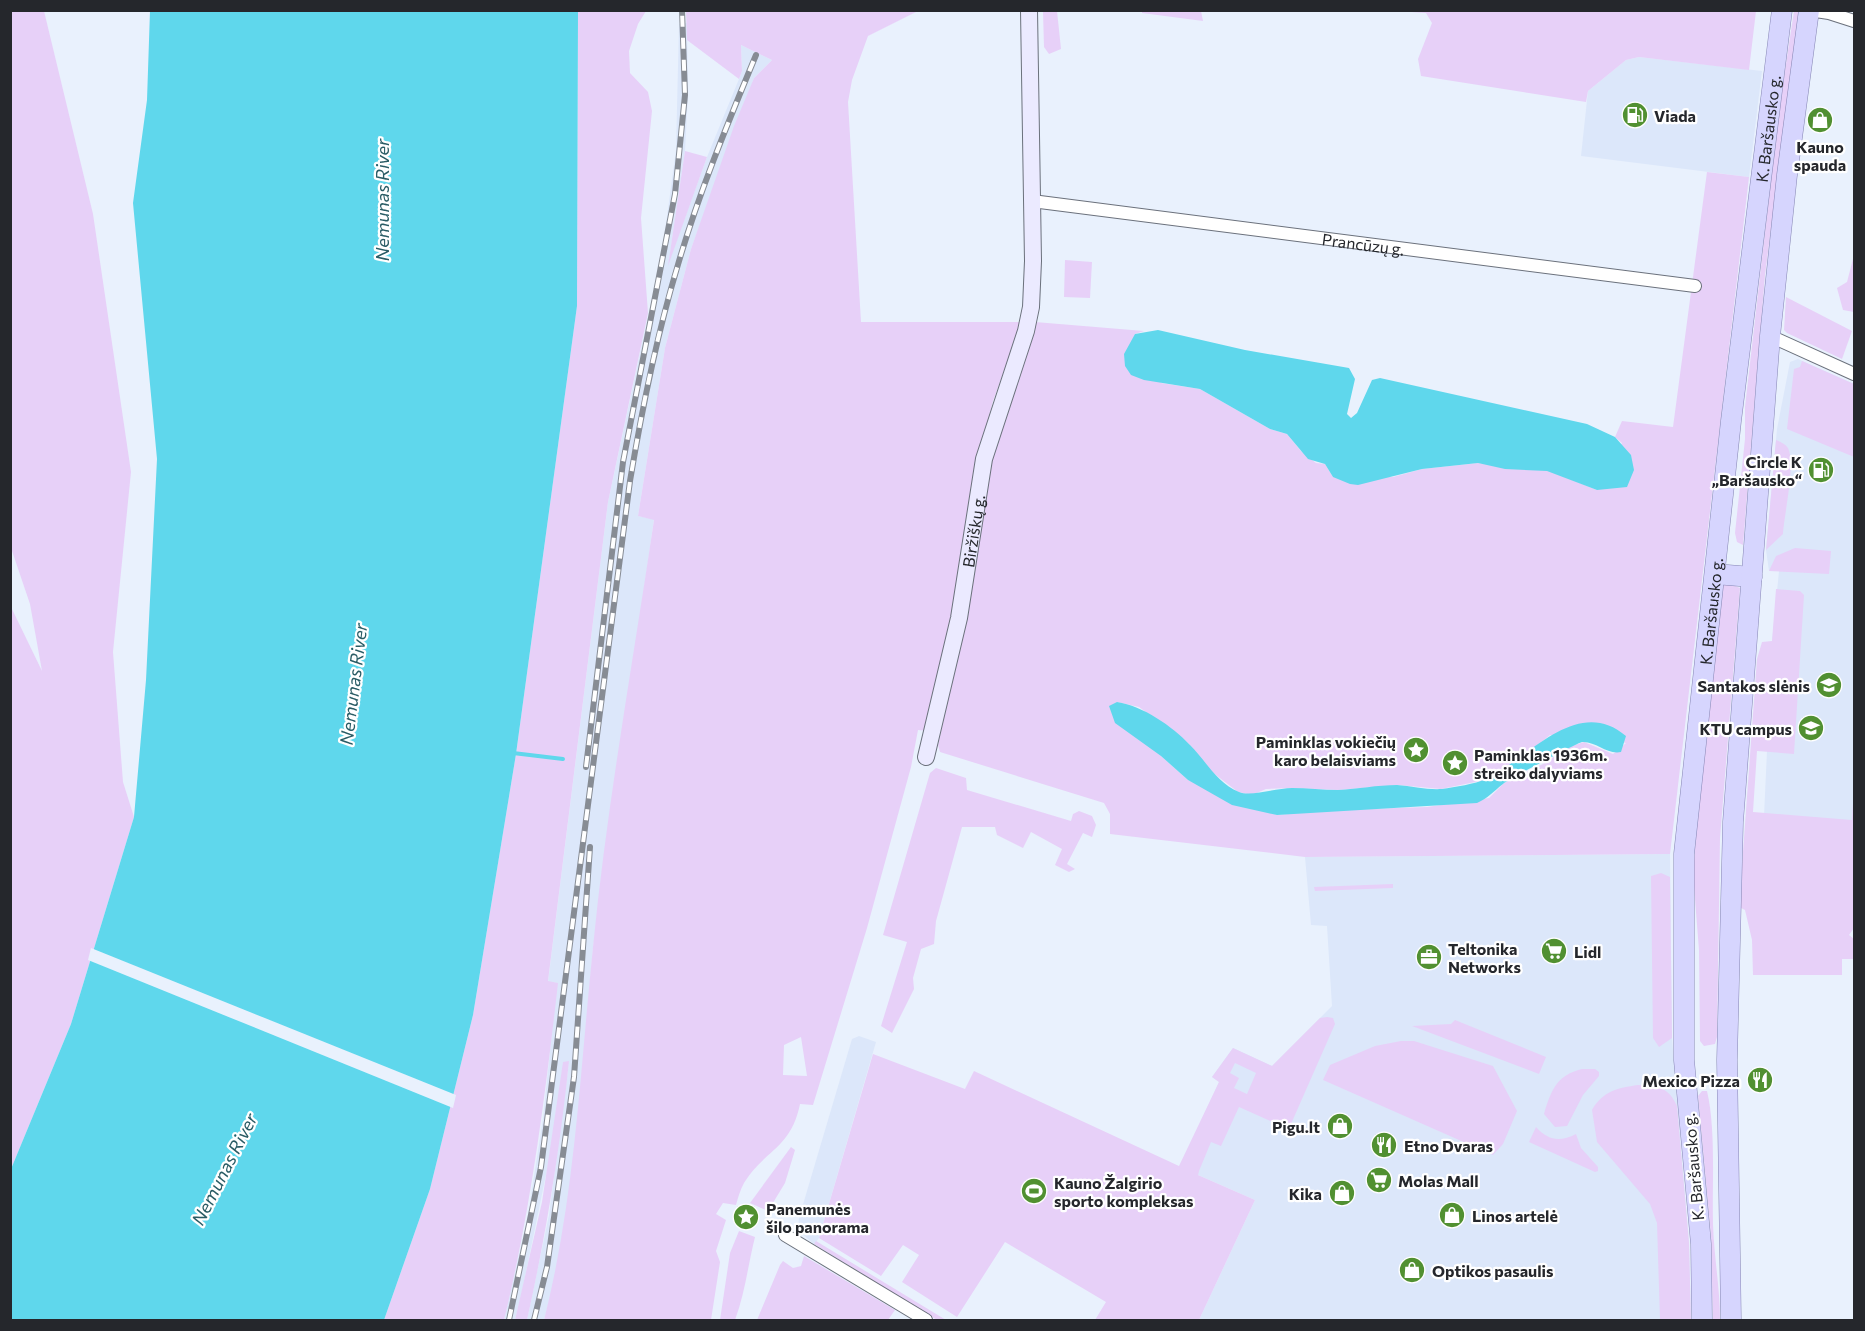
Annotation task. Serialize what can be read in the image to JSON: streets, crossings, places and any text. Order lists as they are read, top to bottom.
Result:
{
  "streets": {
    "main road": ["K. Baršausko g."],
    "street": ["Prancūzų g.", "Biržiškų g."]
  },
  "crossings": [
    ["Prancūzų g.", "Biržiškų g."]
  ],
  "water": ["Nemunas River"],
  "places": {
    "fuel station": ["Viada", "Circle K „Baršausko“"],
    "shop": [
      "Kauno spauda",
      "Pigu.lt",
      "Kika",
      "Linos artelė",
      "Optikos pasaulis"
    ],
    "school or university": ["Santakos slėnis", "KTU campus"],
    "place": ["Paminklas vokiečių karo belaisviams", "Paminklas 1936m. streiko dalyviams", "Panemunės šilo panorama"],
    "supermarket": ["Lidl", "Molas Mall"],
    "office": ["Teltonika Networks"],
    "restaurant": ["Mexico Pizza", "Etno Dvaras"],
    "sports": ["Kauno Žalgirio sporto kompleksas"]
  }
}
